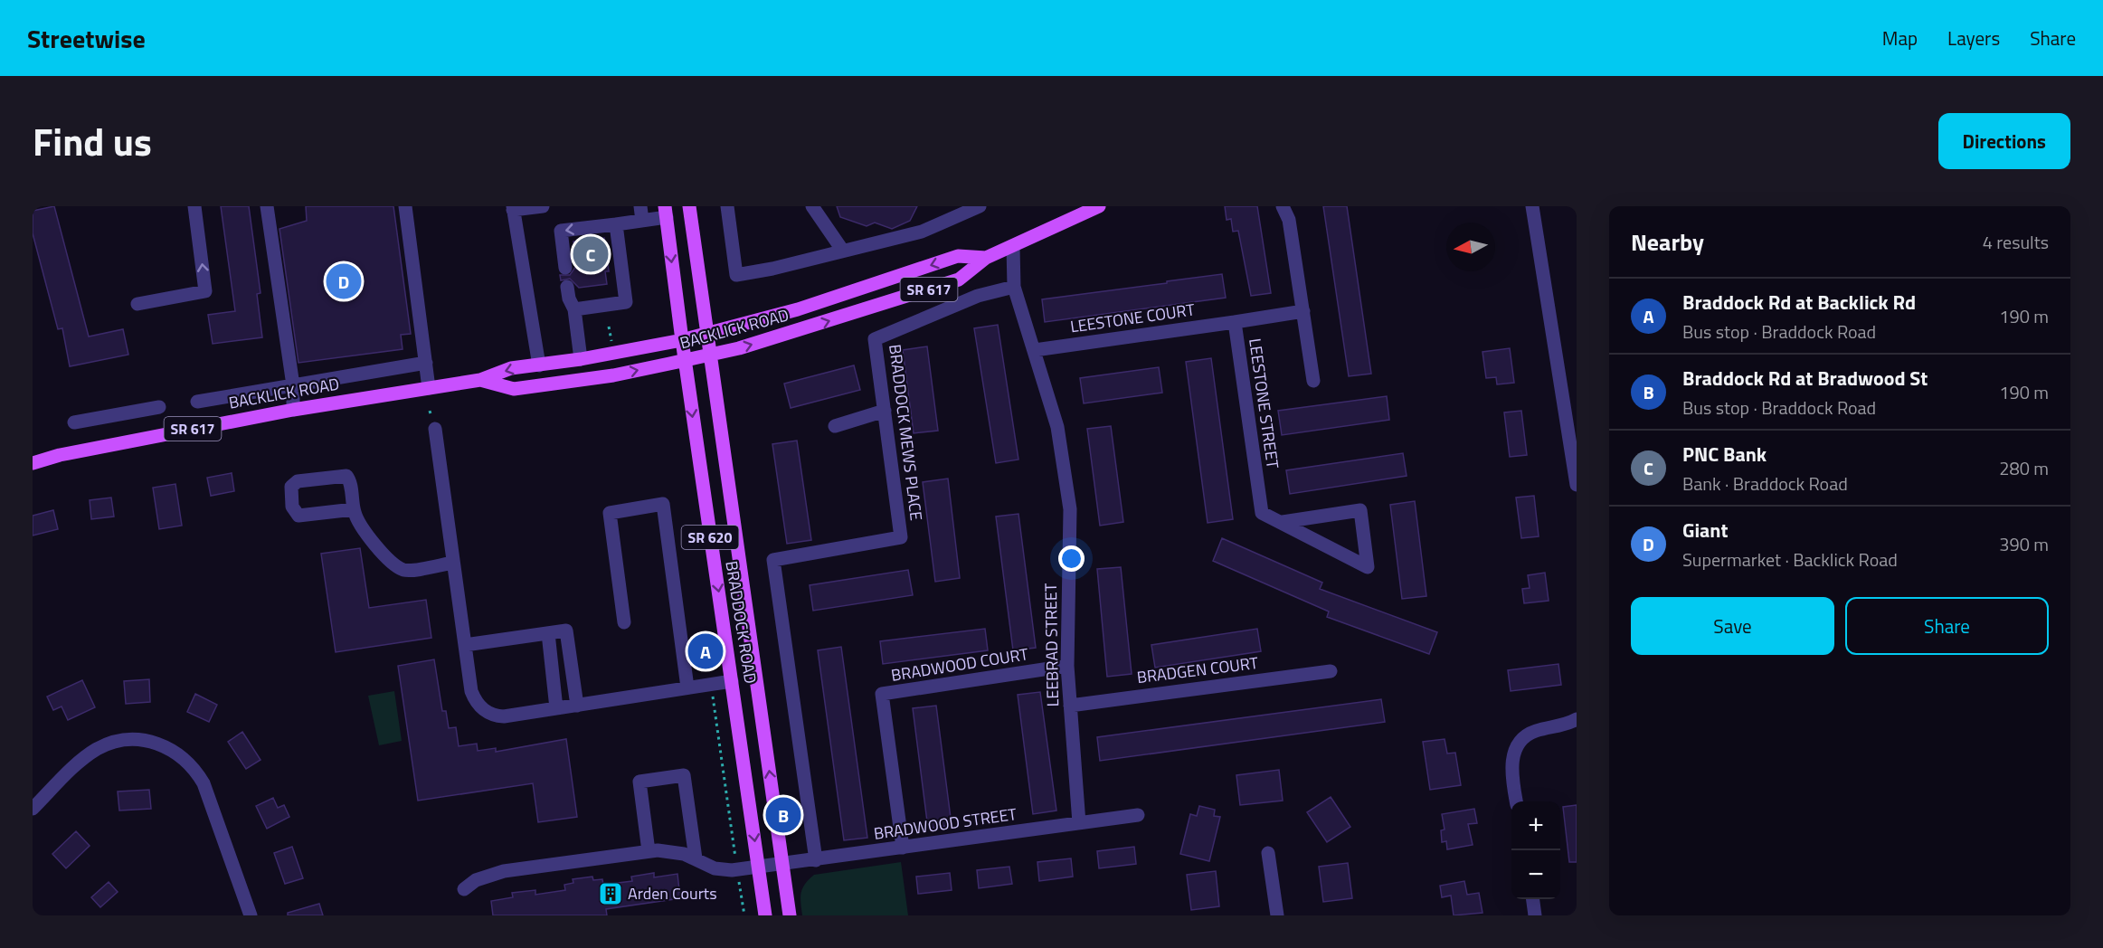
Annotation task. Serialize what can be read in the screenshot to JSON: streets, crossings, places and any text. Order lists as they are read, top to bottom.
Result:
{
  "streets": {
    "main road": [
      "SR 617",
      "BACKLICK ROAD",
      "SR 620",
      "BRADDOCK ROAD"
    ],
    "street": [
      "LEESTONE COURT",
      "LEESTONE STREET",
      "BRADDOCK MEWS PLACE",
      "LEEBRAD STREET",
      "BRADWOOD COURT",
      "BRADGEN COURT",
      "BRADWOOD STREET"
    ]
  },
  "crossings": [
    ["LEESTONE COURT", "LEESTONE STREET"],
    ["LEESTONE COURT", "LEEBRAD STREET"],
    ["BACKLICK ROAD", "BRADDOCK ROAD"],
    ["BACKLICK ROAD", "LEEBRAD STREET"],
    ["BRADDOCK MEWS PLACE", "LEEBRAD STREET"],
    ["BRADDOCK MEWS PLACE", "BRADWOOD STREET"],
    ["BRADDOCK ROAD", "BRADWOOD STREET"],
    ["LEEBRAD STREET", "BRADWOOD COURT"],
    ["LEEBRAD STREET", "BRADGEN COURT"],
    ["LEEBRAD STREET", "BRADWOOD STREET"],
    ["BRADWOOD COURT", "BRADWOOD STREET"]
  ],
  "places": {
    "building": ["Arden Courts"]
  },
  "north": "left",
  "page": {
    "header": "Streetwise",
    "nav": ["Map", "Layers", "Share"],
    "title": "Find us",
    "buttons": [
      "Directions",
      ["Save", "Share"]
    ],
    "heading": ["Nearby", "4 results"],
    "pins": [
      "C",
      "D",
      "A",
      "B"
    ],
    "list": [
      {
        "mark": "A",
        "name": "Braddock Rd at Backlick Rd",
        "note": "Bus stop · Braddock Road",
        "value": "190 m"
      },
      {
        "mark": "B",
        "name": "Braddock Rd at Bradwood St",
        "note": "Bus stop · Braddock Road",
        "value": "190 m"
      },
      {
        "mark": "C",
        "name": "PNC Bank",
        "note": "Bank · Braddock Road",
        "value": "280 m"
      },
      {
        "mark": "D",
        "name": "Giant",
        "note": "Supermarket · Backlick Road",
        "value": "390 m"
      }
    ],
    "map_buttons": ["+", "−"]
  }
}
